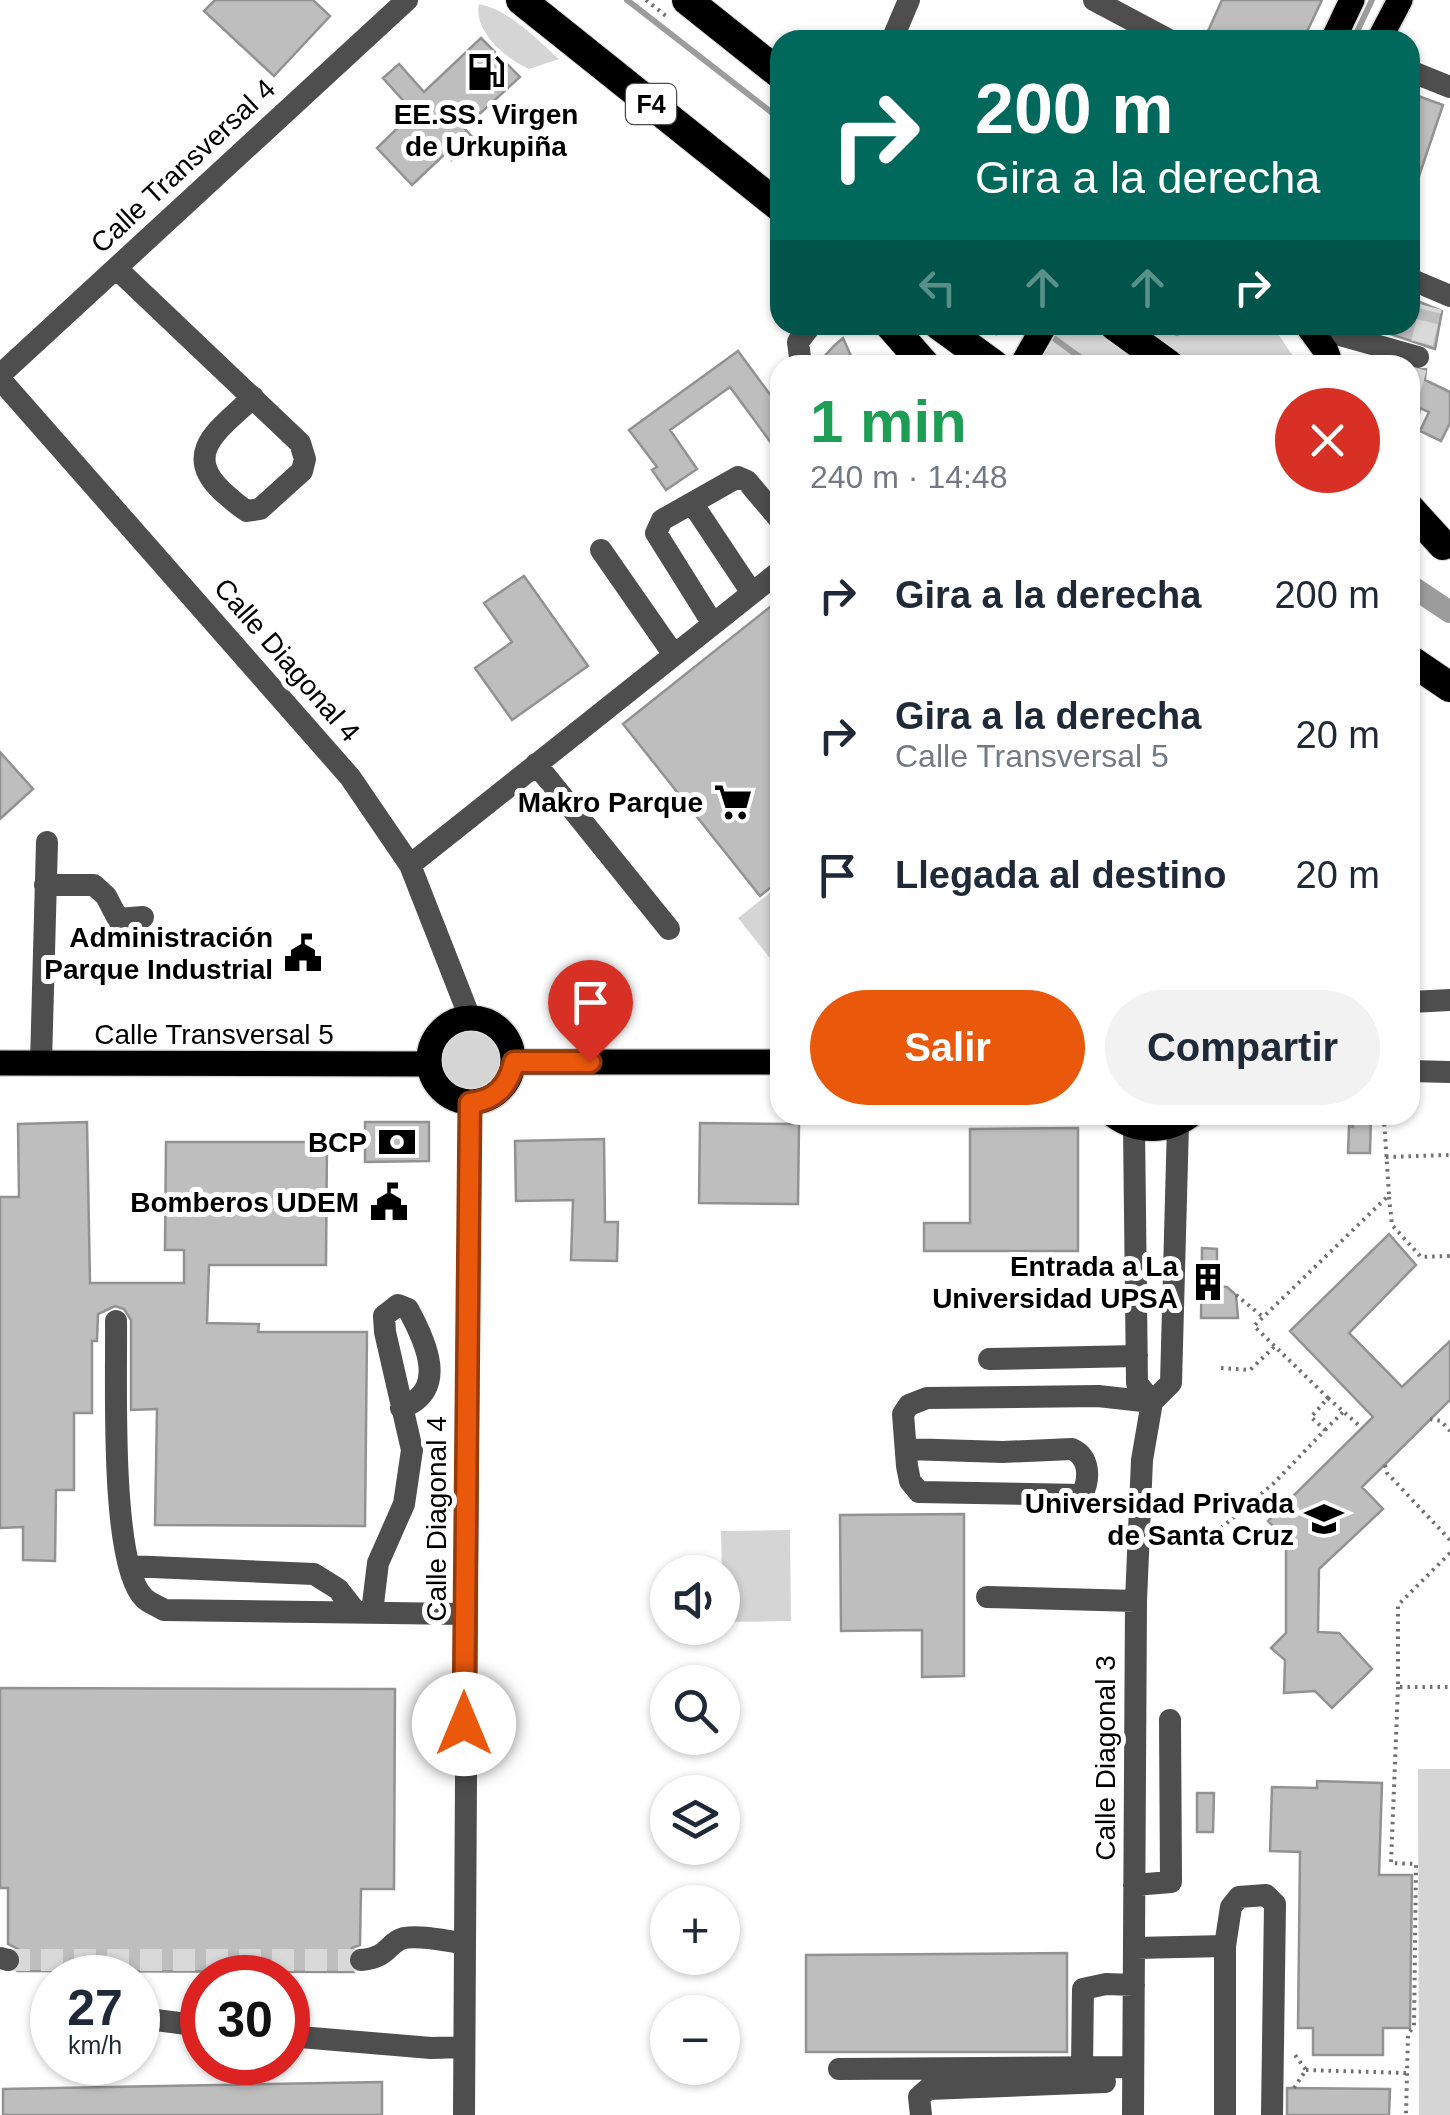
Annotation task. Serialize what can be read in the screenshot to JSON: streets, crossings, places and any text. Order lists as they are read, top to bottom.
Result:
{
  "streets": {
    "highway": ["F4"],
    "main road": ["Calle Transversal 5"],
    "street": ["Calle Transversal 4", "Calle Diagonal 4", "Calle Diagonal 3"]
  },
  "crossings": [
    ["Calle Transversal 4", "Calle Diagonal 4"],
    ["Calle Diagonal 4", "Calle Transversal 5"]
  ],
  "places": {
    "fuel station": ["EE.SS. Virgen de Urkupiña"],
    "supermarket": ["Makro Parque"],
    "public building": ["Administración Parque Industrial", "Bomberos UDEM"],
    "bank": ["BCP"],
    "building": ["Entrada a La Universidad UPSA"],
    "school or university": ["Universidad Privada de Santa Cruz"]
  },
  "page": {
    "turn": ["200 m", "Gira a la derecha"],
    "heading": ["1 min", "240 m · 14:48"],
    "list": [
      {
        "name": "Gira a la derecha",
        "value": "200 m"
      },
      {
        "name": "Gira a la derecha",
        "note": "Calle Transversal 5",
        "value": "20 m"
      },
      {
        "name": "Llegada al destino",
        "value": "20 m"
      }
    ],
    "buttons": ["Salir", "Compartir"],
    "map_buttons": ["+", "−"],
    "speed": "27 km/h",
    "limit": "30"
  }
}
